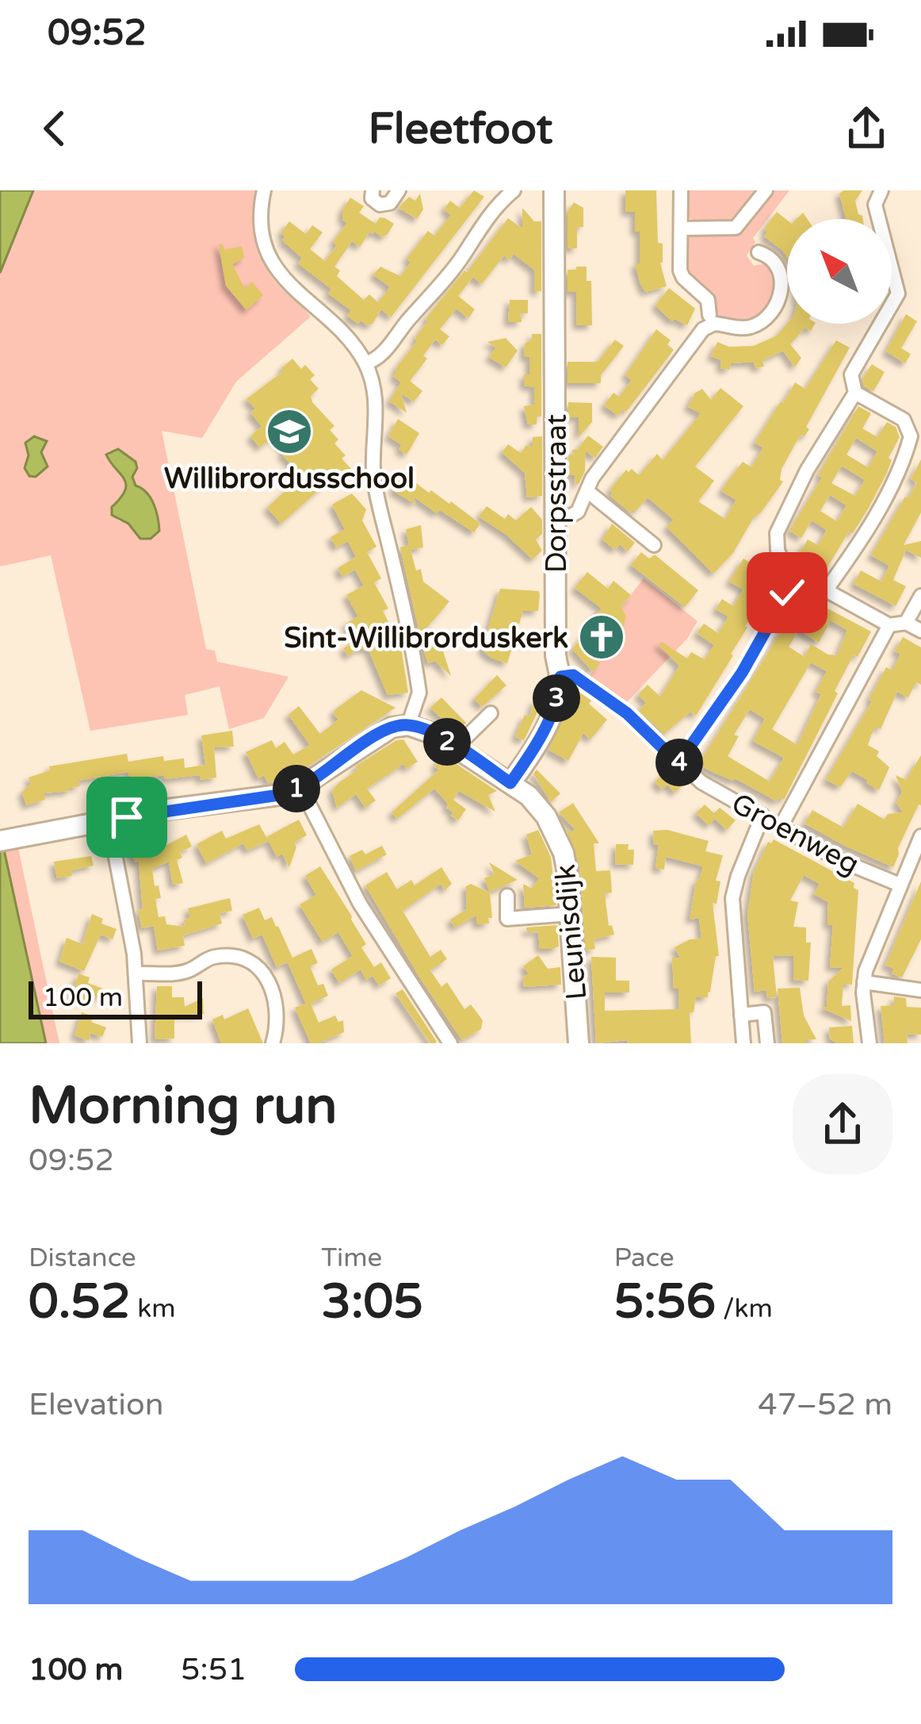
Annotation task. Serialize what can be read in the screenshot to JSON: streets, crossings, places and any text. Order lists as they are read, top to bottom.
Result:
{
  "streets": {
    "street": ["Dorpsstraat", "Groenweg", "Leunisdijk"]
  },
  "crossings": [
    ["Dorpsstraat", "Groenweg"],
    ["Dorpsstraat", "Leunisdijk"]
  ],
  "places": {
    "school or university": ["Willibrordusschool"],
    "church": ["Sint-Willibrorduskerk"]
  },
  "scale_bar": "100 m",
  "north": "top left",
  "page": {
    "status": "09:52",
    "header": "Fleetfoot",
    "pins": [
      "3",
      "2",
      "4",
      "1"
    ],
    "scale": "100 m",
    "heading": ["Morning run", "09:52"],
    "stats": [
      ["Distance", "0.52 km"],
      ["Time", "3:05"],
      ["Pace", "5:56 /km"]
    ],
    "chart": ["Elevation", "47–52 m"],
    "list": [
      {
        "name": "100 m",
        "note": "5:51"
      }
    ]
  }
}
